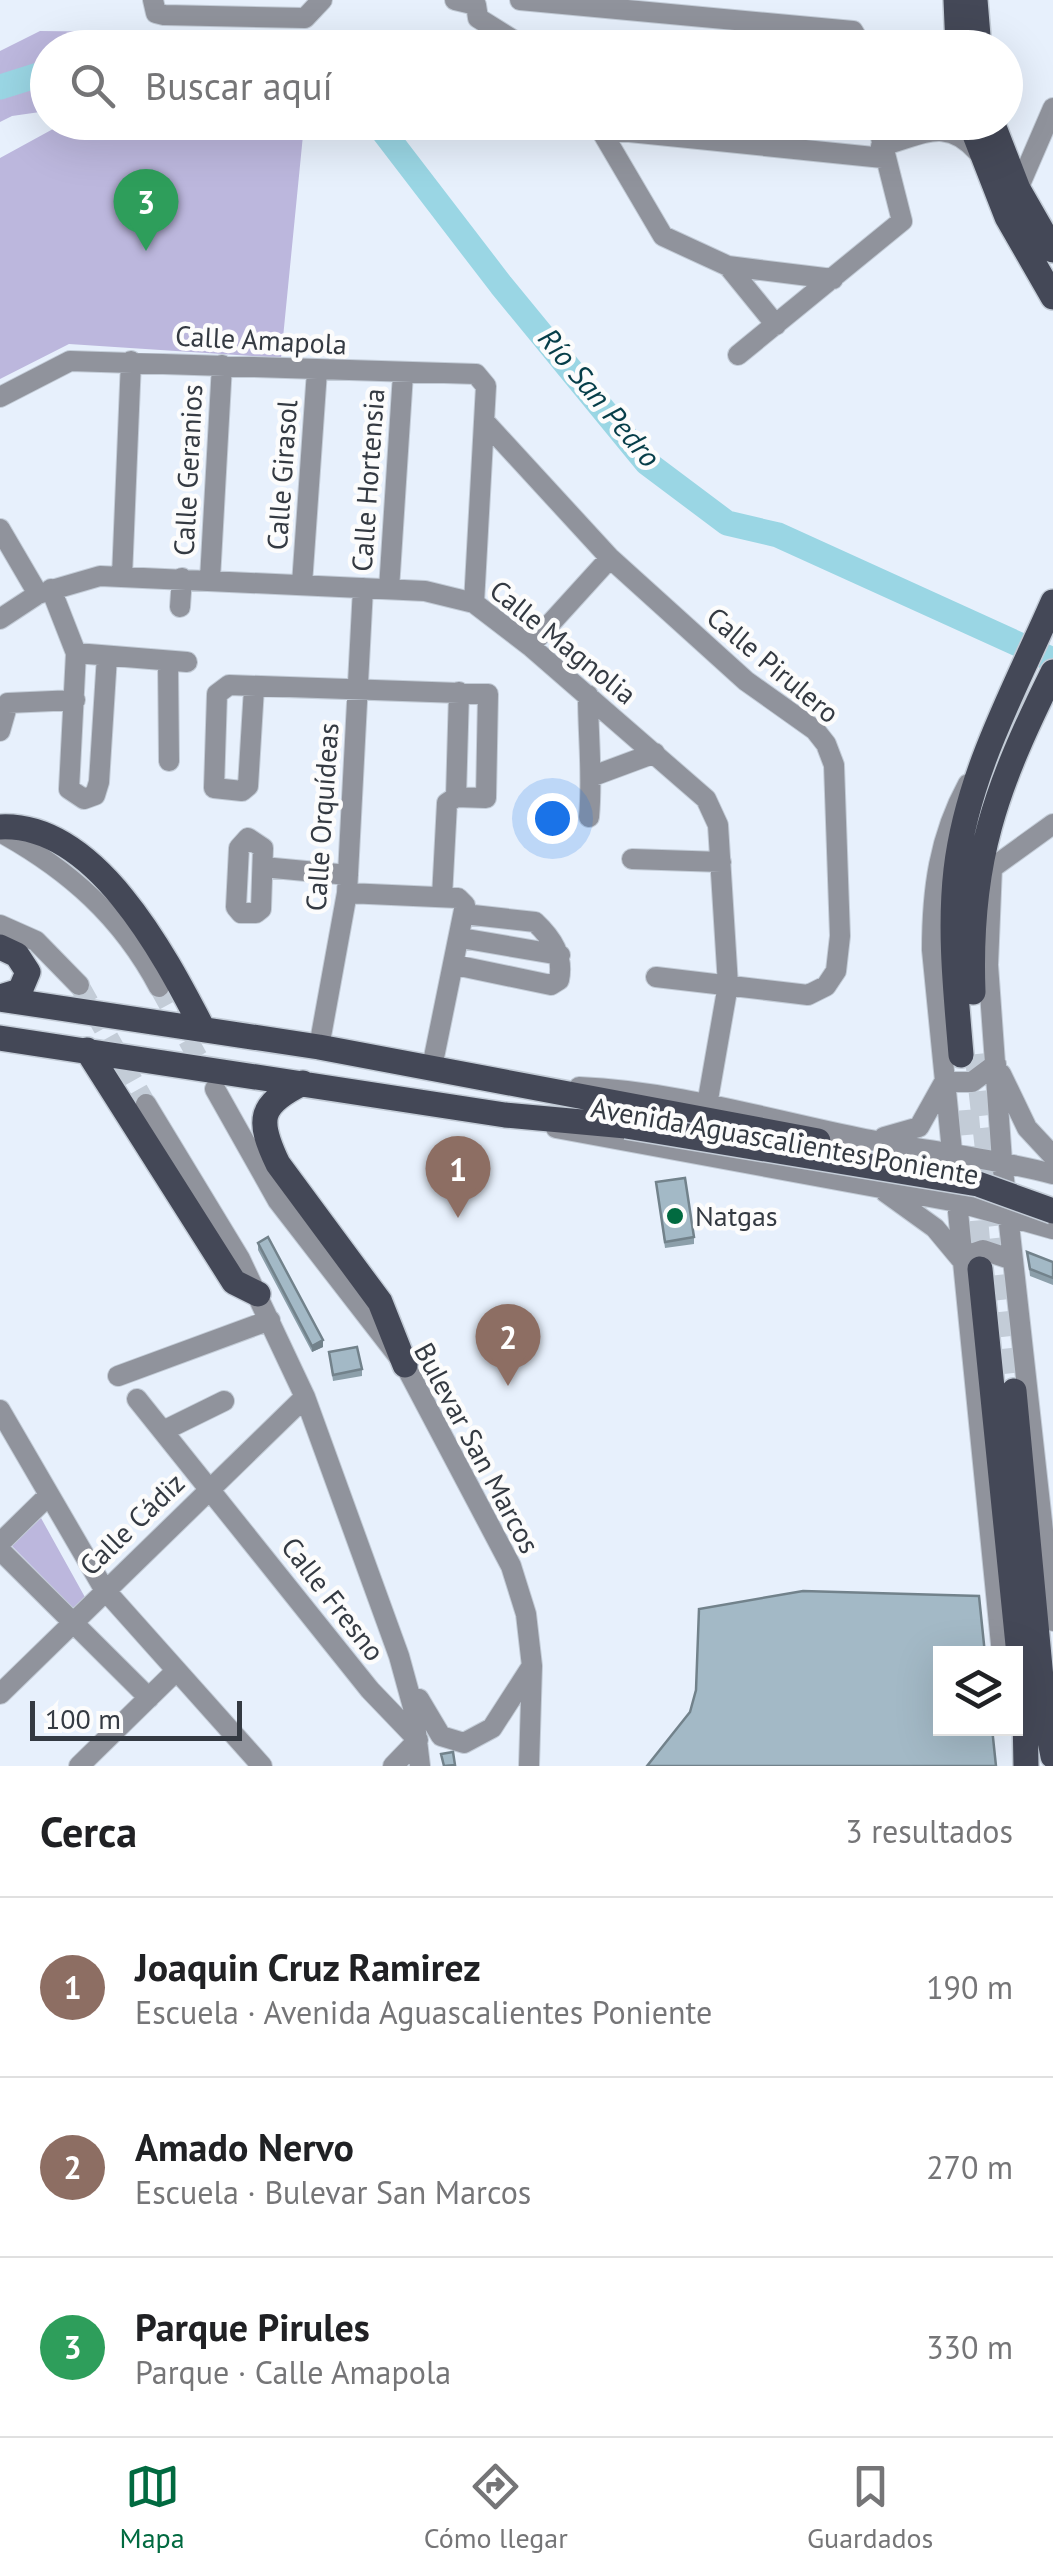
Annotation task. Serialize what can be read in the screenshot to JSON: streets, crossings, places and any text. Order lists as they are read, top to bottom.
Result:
{
  "streets": {
    "main road": ["Avenida Aguascalientes Poniente"],
    "street": [
      "Calle Amapola",
      "Calle Geranios",
      "Calle Girasol",
      "Calle Hortensia",
      "Calle Magnolia",
      "Calle Pirulero",
      "Calle Orquídeas",
      "Bulevar San Marcos",
      "Calle Cádiz",
      "Calle Fresno"
    ]
  },
  "crossings": [
    ["Calle Amapola", "Calle Geranios"],
    ["Calle Amapola", "Calle Girasol"],
    ["Calle Amapola", "Calle Hortensia"],
    ["Calle Amapola", "Calle Pirulero"],
    ["Calle Geranios", "Calle Magnolia"],
    ["Calle Girasol", "Calle Magnolia"],
    ["Calle Hortensia", "Calle Magnolia"],
    ["Calle Magnolia", "Calle Pirulero"],
    ["Calle Magnolia", "Calle Orquídeas"],
    ["Calle Magnolia", "Avenida Aguascalientes Poniente"],
    ["Calle Orquídeas", "Avenida Aguascalientes Poniente"],
    ["Calle Cádiz", "Calle Fresno"]
  ],
  "water": ["Río San Pedro"],
  "places": ["Natgas"],
  "scale_bar": "100 m",
  "page": {
    "search": "Buscar aquí",
    "pins": ["3", "1", "2"],
    "scale": "100 m",
    "heading": ["Cerca", "3 resultados"],
    "list": [
      {
        "mark": "1",
        "name": "Joaquin Cruz Ramirez",
        "note": "Escuela · Avenida Aguascalientes Poniente",
        "value": "190 m"
      },
      {
        "mark": "2",
        "name": "Amado Nervo",
        "note": "Escuela · Bulevar San Marcos",
        "value": "270 m"
      },
      {
        "mark": "3",
        "name": "Parque Pirules",
        "note": "Parque · Calle Amapola",
        "value": "330 m"
      }
    ],
    "nav": ["Mapa", "Cómo llegar", "Guardados"]
  }
}
